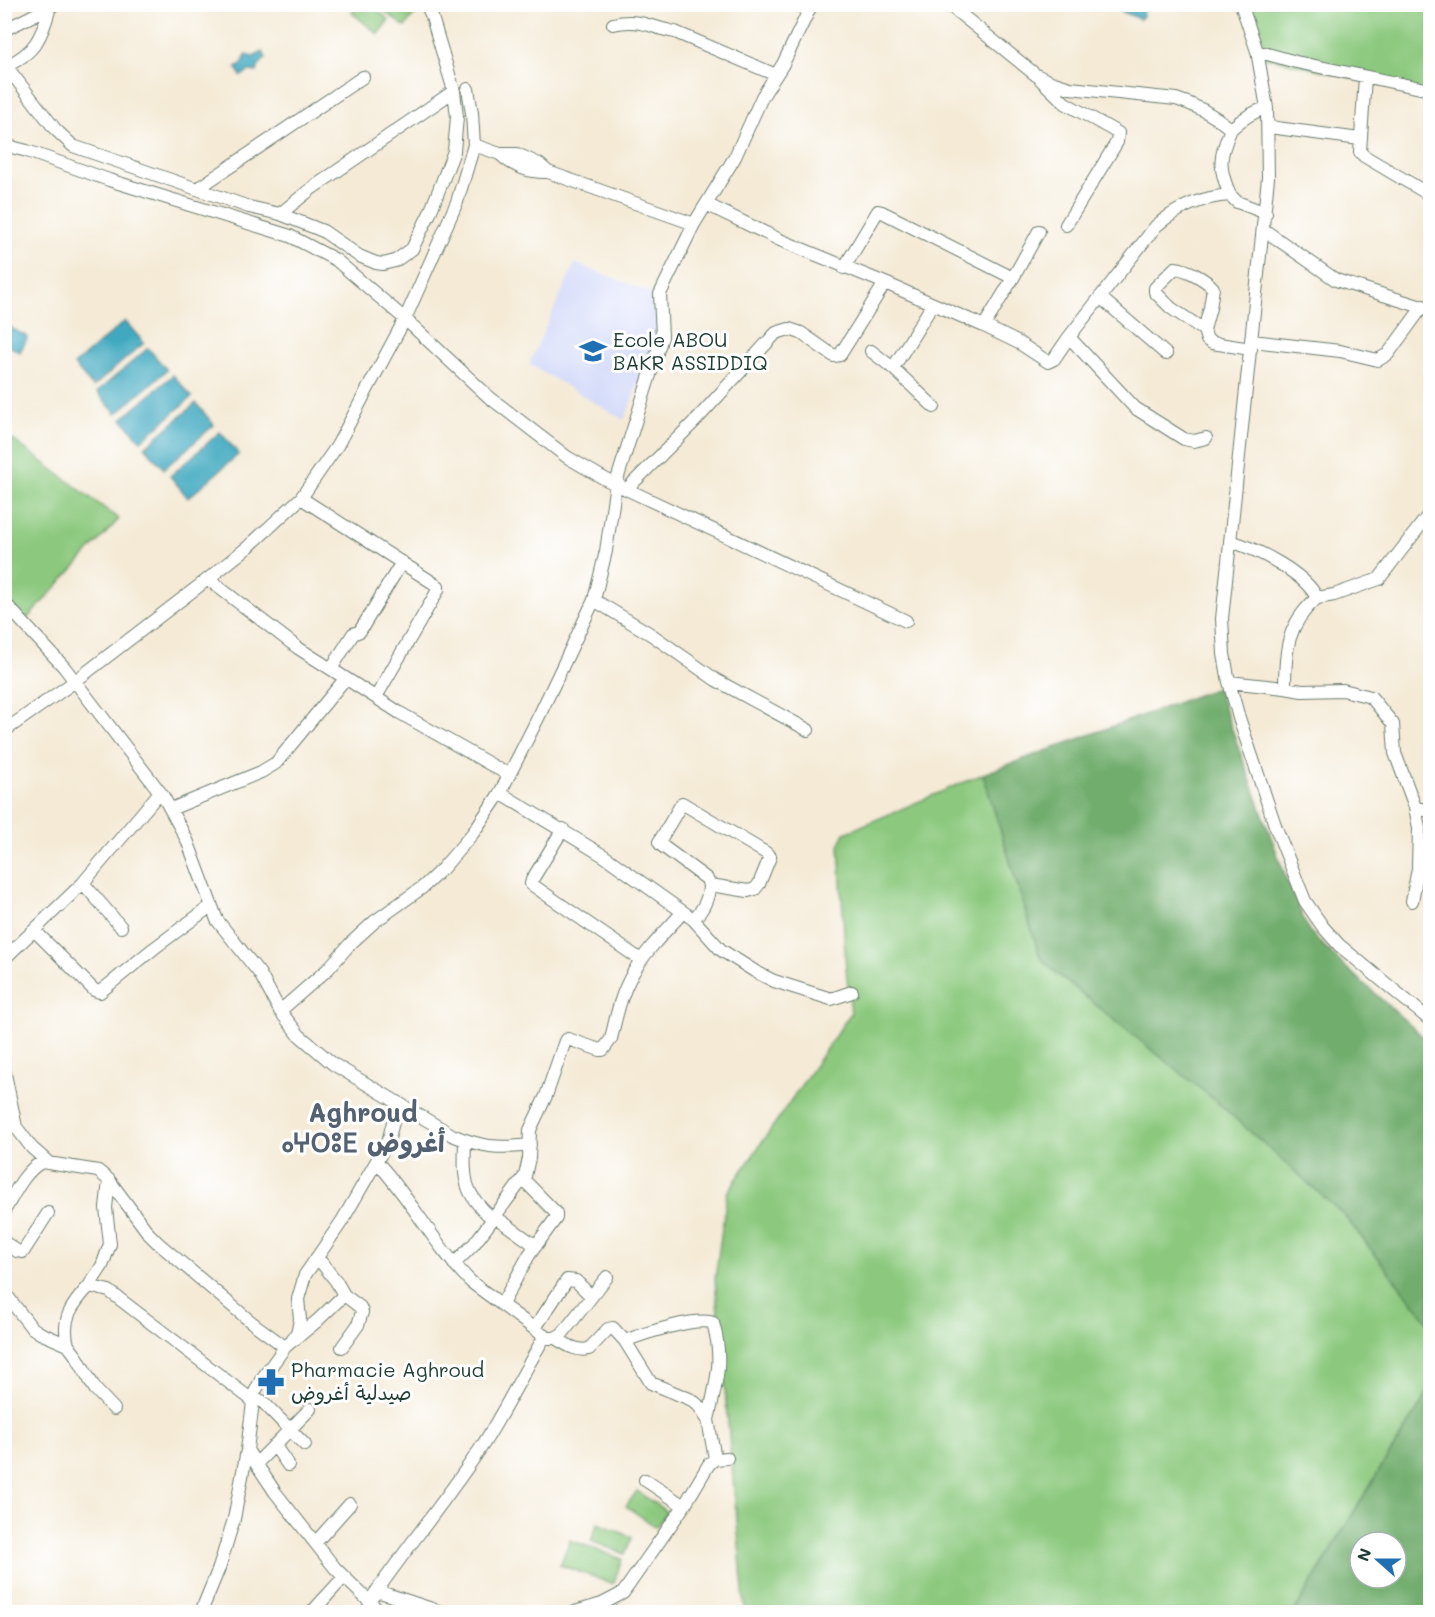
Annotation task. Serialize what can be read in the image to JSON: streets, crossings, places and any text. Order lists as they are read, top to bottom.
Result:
{
  "districts": ["Aghroud ⴰⵖⵔⵓⴹ أغروض"],
  "places": {
    "school or university": ["Ecole ABOU BAKR ASSIDDIQ"],
    "pharmacy": ["Pharmacie Aghroud صيدلية أغروض"]
  },
  "north": "left"
}
